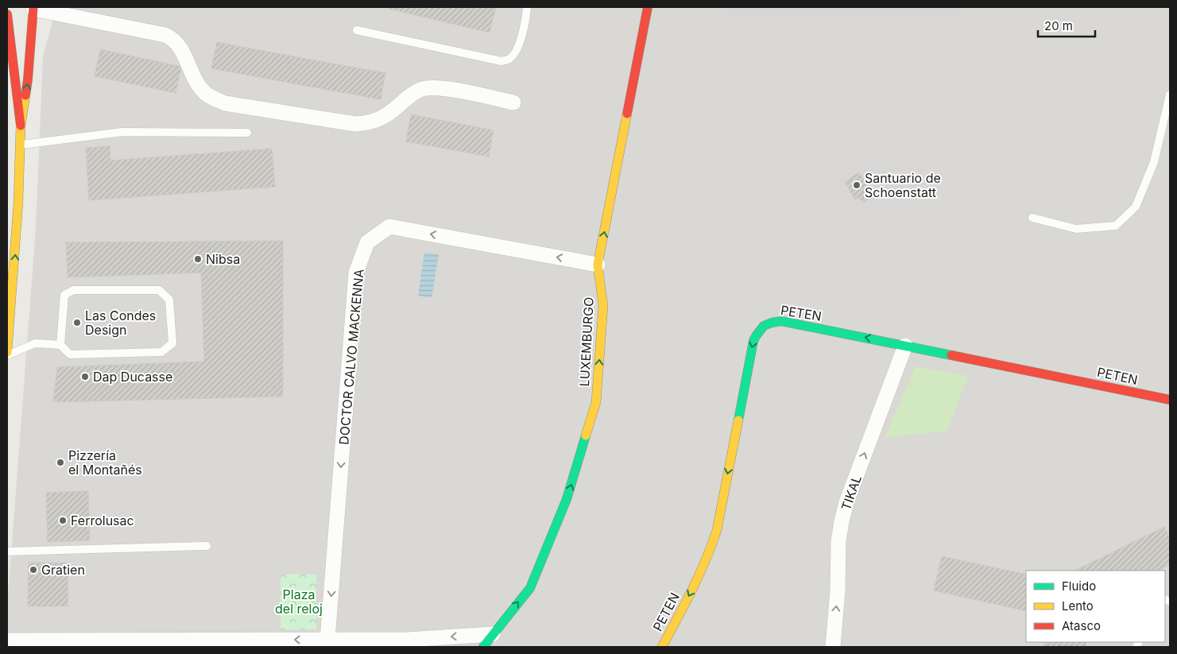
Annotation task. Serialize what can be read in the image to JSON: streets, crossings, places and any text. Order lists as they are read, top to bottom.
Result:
{
  "streets": {
    "main road": ["PETEN", "LUXEMBURGO"],
    "street": ["DOCTOR CALVO MACKENNA", "TIKAL"]
  },
  "crossings": [
    ["PETEN", "TIKAL"],
    ["LUXEMBURGO", "DOCTOR CALVO MACKENNA"]
  ],
  "one_way": ["LUXEMBURGO", "TIKAL"],
  "parks": ["Plaza del reloj"],
  "places": [
    "Santuario de Schoenstatt",
    "Nibsa",
    "Las Condes Design",
    "Dap Ducasse",
    "Pizzería el Montañés",
    "Ferrolusac",
    "Gratien"
  ],
  "legend": ["Fluido", "Lento", "Atasco"],
  "scale_bar": "20 m"
}
